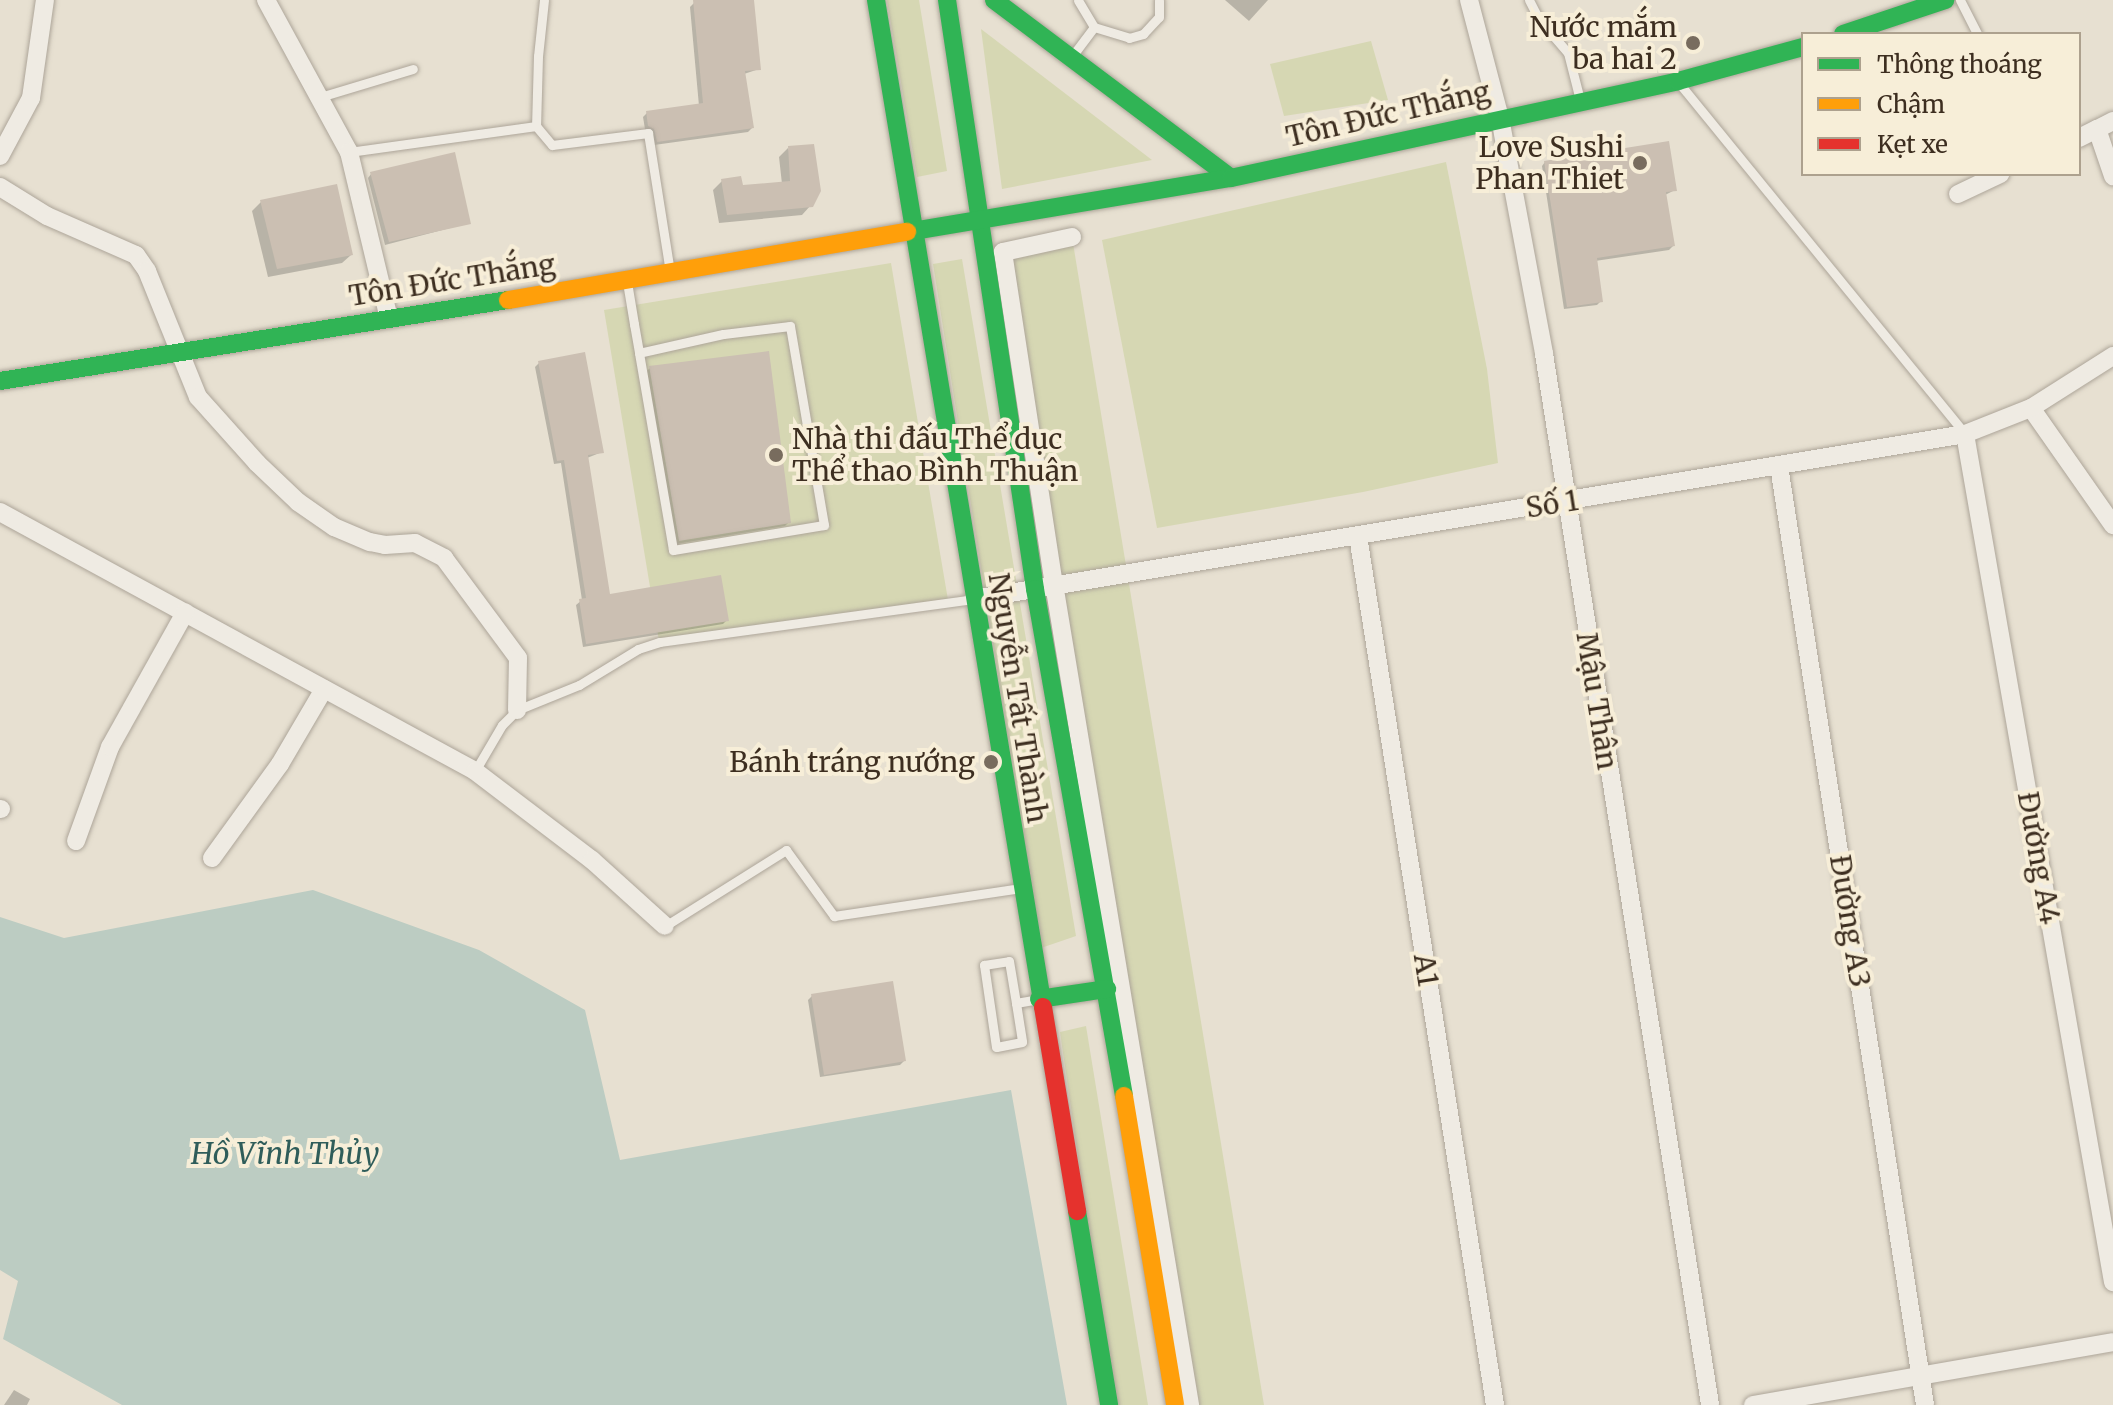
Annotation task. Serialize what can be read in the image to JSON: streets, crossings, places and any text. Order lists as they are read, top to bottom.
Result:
{
  "streets": {
    "street": [
      "Tôn Đức Thắng",
      "Số 1",
      "Nguyễn Tất Thành",
      "Mậu Thân",
      "Đường A4",
      "Đường A3",
      "A1"
    ]
  },
  "crossings": [
    ["Tôn Đức Thắng", "Nguyễn Tất Thành"],
    ["Tôn Đức Thắng", "Mậu Thân"],
    ["Số 1", "Nguyễn Tất Thành"],
    ["Số 1", "Mậu Thân"],
    ["Số 1", "Đường A4"],
    ["Số 1", "Đường A3"],
    ["Số 1", "A1"]
  ],
  "water": ["Hồ Vĩnh Thủy"],
  "places": [
    "Nước mắm ba hai 2",
    "Love Sushi Phan Thiet",
    "Nhà thi đấu Thể dục Thể thao Bình Thuận",
    "Bánh tráng nướng"
  ],
  "legend": ["Thông thoáng", "Chậm", "Kẹt xe"]
}
